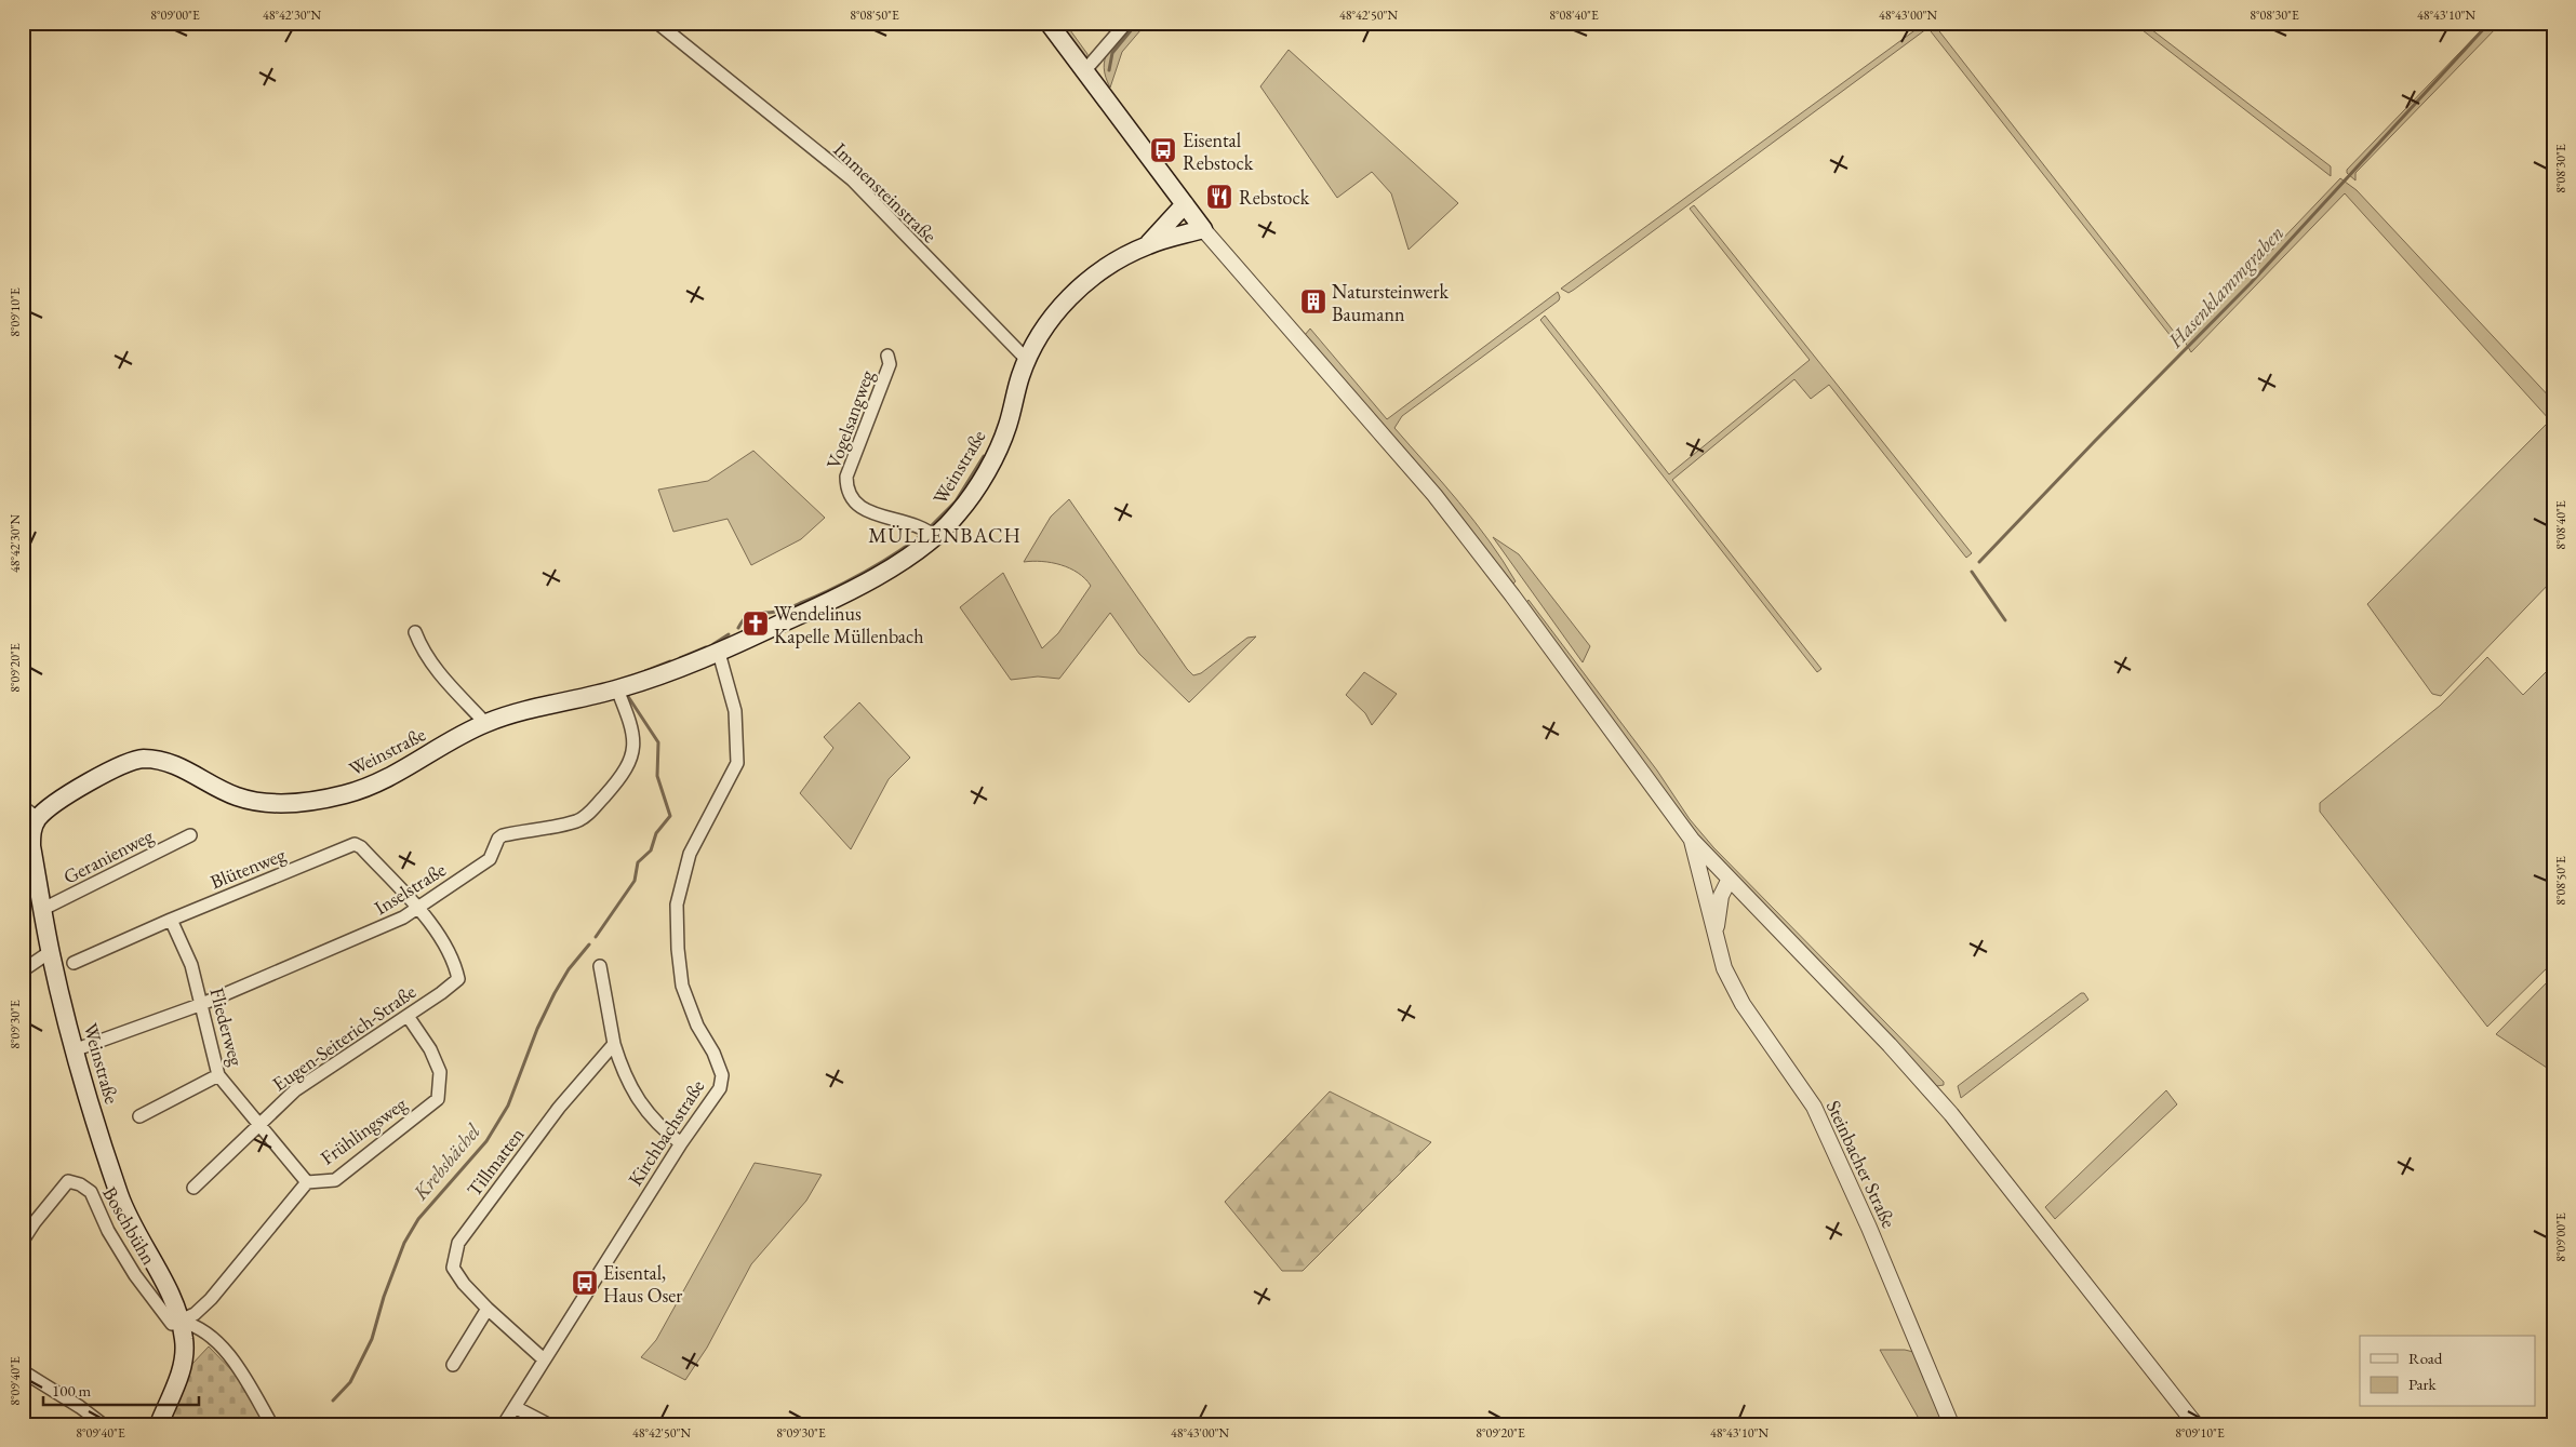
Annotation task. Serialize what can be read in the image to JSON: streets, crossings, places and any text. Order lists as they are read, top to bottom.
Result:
{
  "streets": {
    "main road": ["Weinstraße"],
    "street": [
      "Immensteinstraße",
      "Vogelsangweg",
      "Geranienweg",
      "Blütenweg",
      "Inselstraße",
      "Fliederweg",
      "Eugen-Seiterich-Straße",
      "Frühlingsweg",
      "Kirchbachstraße",
      "Tillmatten",
      "Steinbacher Straße",
      "Boschbühn"
    ]
  },
  "crossings": [
    ["Immensteinstraße", "Weinstraße"],
    ["Vogelsangweg", "Weinstraße"],
    ["Weinstraße", "Geranienweg"],
    ["Weinstraße", "Inselstraße"],
    ["Weinstraße", "Frühlingsweg"],
    ["Weinstraße", "Kirchbachstraße"],
    ["Weinstraße", "Boschbühn"],
    ["Blütenweg", "Inselstraße"],
    ["Blütenweg", "Fliederweg"],
    ["Blütenweg", "Eugen-Seiterich-Straße"],
    ["Inselstraße", "Fliederweg"],
    ["Inselstraße", "Eugen-Seiterich-Straße"],
    ["Fliederweg", "Eugen-Seiterich-Straße"],
    ["Fliederweg", "Frühlingsweg"],
    ["Eugen-Seiterich-Straße", "Frühlingsweg"],
    ["Frühlingsweg", "Boschbühn"],
    ["Kirchbachstraße", "Tillmatten"]
  ],
  "districts": ["MÜLLENBACH"],
  "water": ["Hasenklammgraben", "Krebsbächel"],
  "places": {
    "bus stop": ["Eisental Rebstock", "Eisental, Haus Oser"],
    "restaurant": ["Rebstock"],
    "building": ["Natursteinwerk Baumann"],
    "church": ["Wendelinus Kapelle Müllenbach"]
  },
  "legend": ["Road", "Park"],
  "scale_bar": "100 m",
  "coordinates": [
    "8°09'00\"E",
    "48°42'30\"N",
    "8°08'50\"E",
    "48°42'50\"N",
    "8°08'40\"E",
    "48°43'00\"N",
    "8°08'30\"E",
    "48°43'10\"N",
    "8°09'10\"E",
    "8°09'20\"E",
    "8°09'30\"E",
    "8°09'40\"E"
  ]
}
